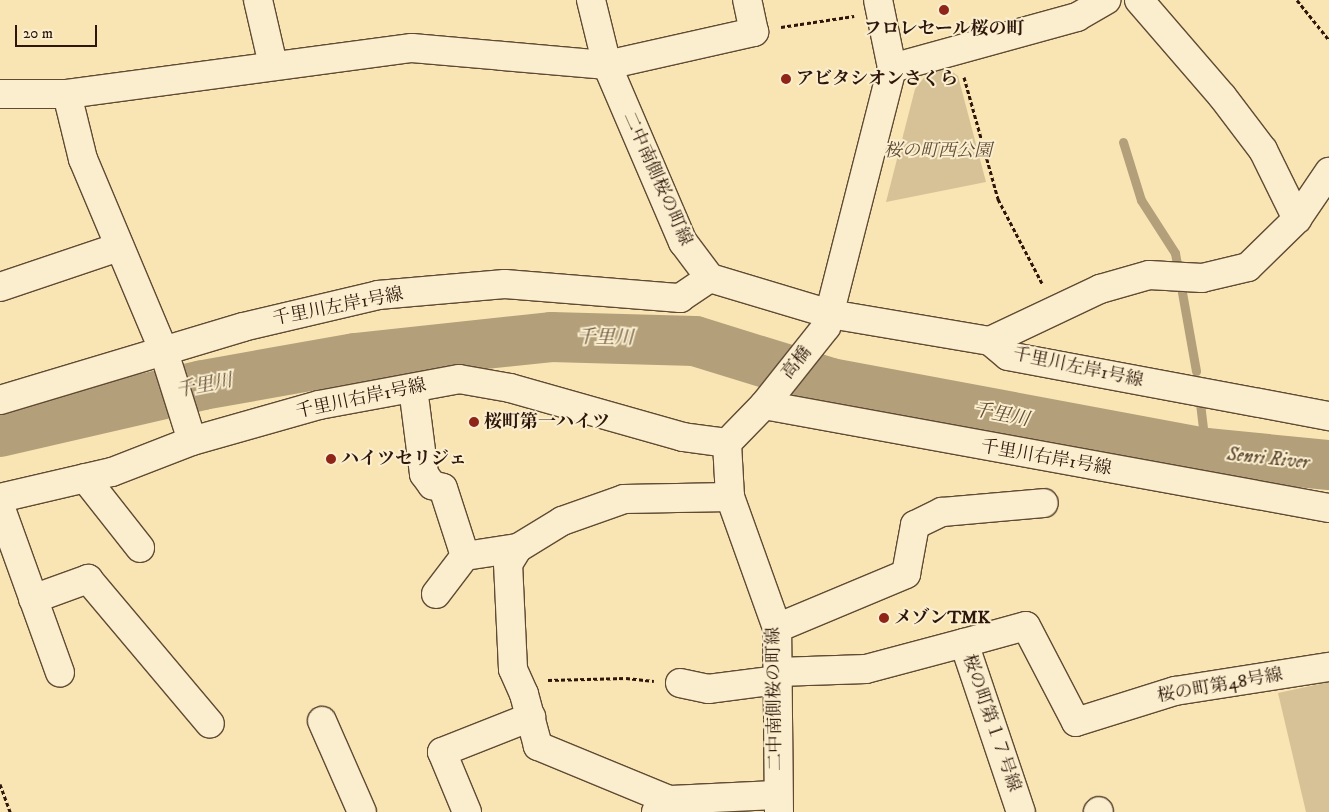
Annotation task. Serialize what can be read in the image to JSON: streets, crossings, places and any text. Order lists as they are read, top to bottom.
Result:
{
  "streets": {
    "street": [
      "二中南側桜の町線",
      "千里川左岸1号線",
      "高橋",
      "千里川右岸1号線",
      "桜の町第48号線",
      "桜の町第１７号線"
    ]
  },
  "crossings": [
    ["二中南側桜の町線", "千里川左岸1号線"],
    ["二中南側桜の町線", "千里川右岸1号線"],
    ["二中南側桜の町線", "桜の町第１７号線"],
    ["千里川左岸1号線", "高橋"],
    ["高橋", "千里川右岸1号線"],
    ["桜の町第48号線", "桜の町第１７号線"]
  ],
  "water": ["千里川", "Senri River"],
  "parks": ["桜の町西公園"],
  "places": [
    "フロレセール桜の町",
    "アビタシオンさくら",
    "桜町第一ハイツ",
    "ハイツセリジェ",
    "メゾンTMK"
  ],
  "scale_bar": "20 m"
}
